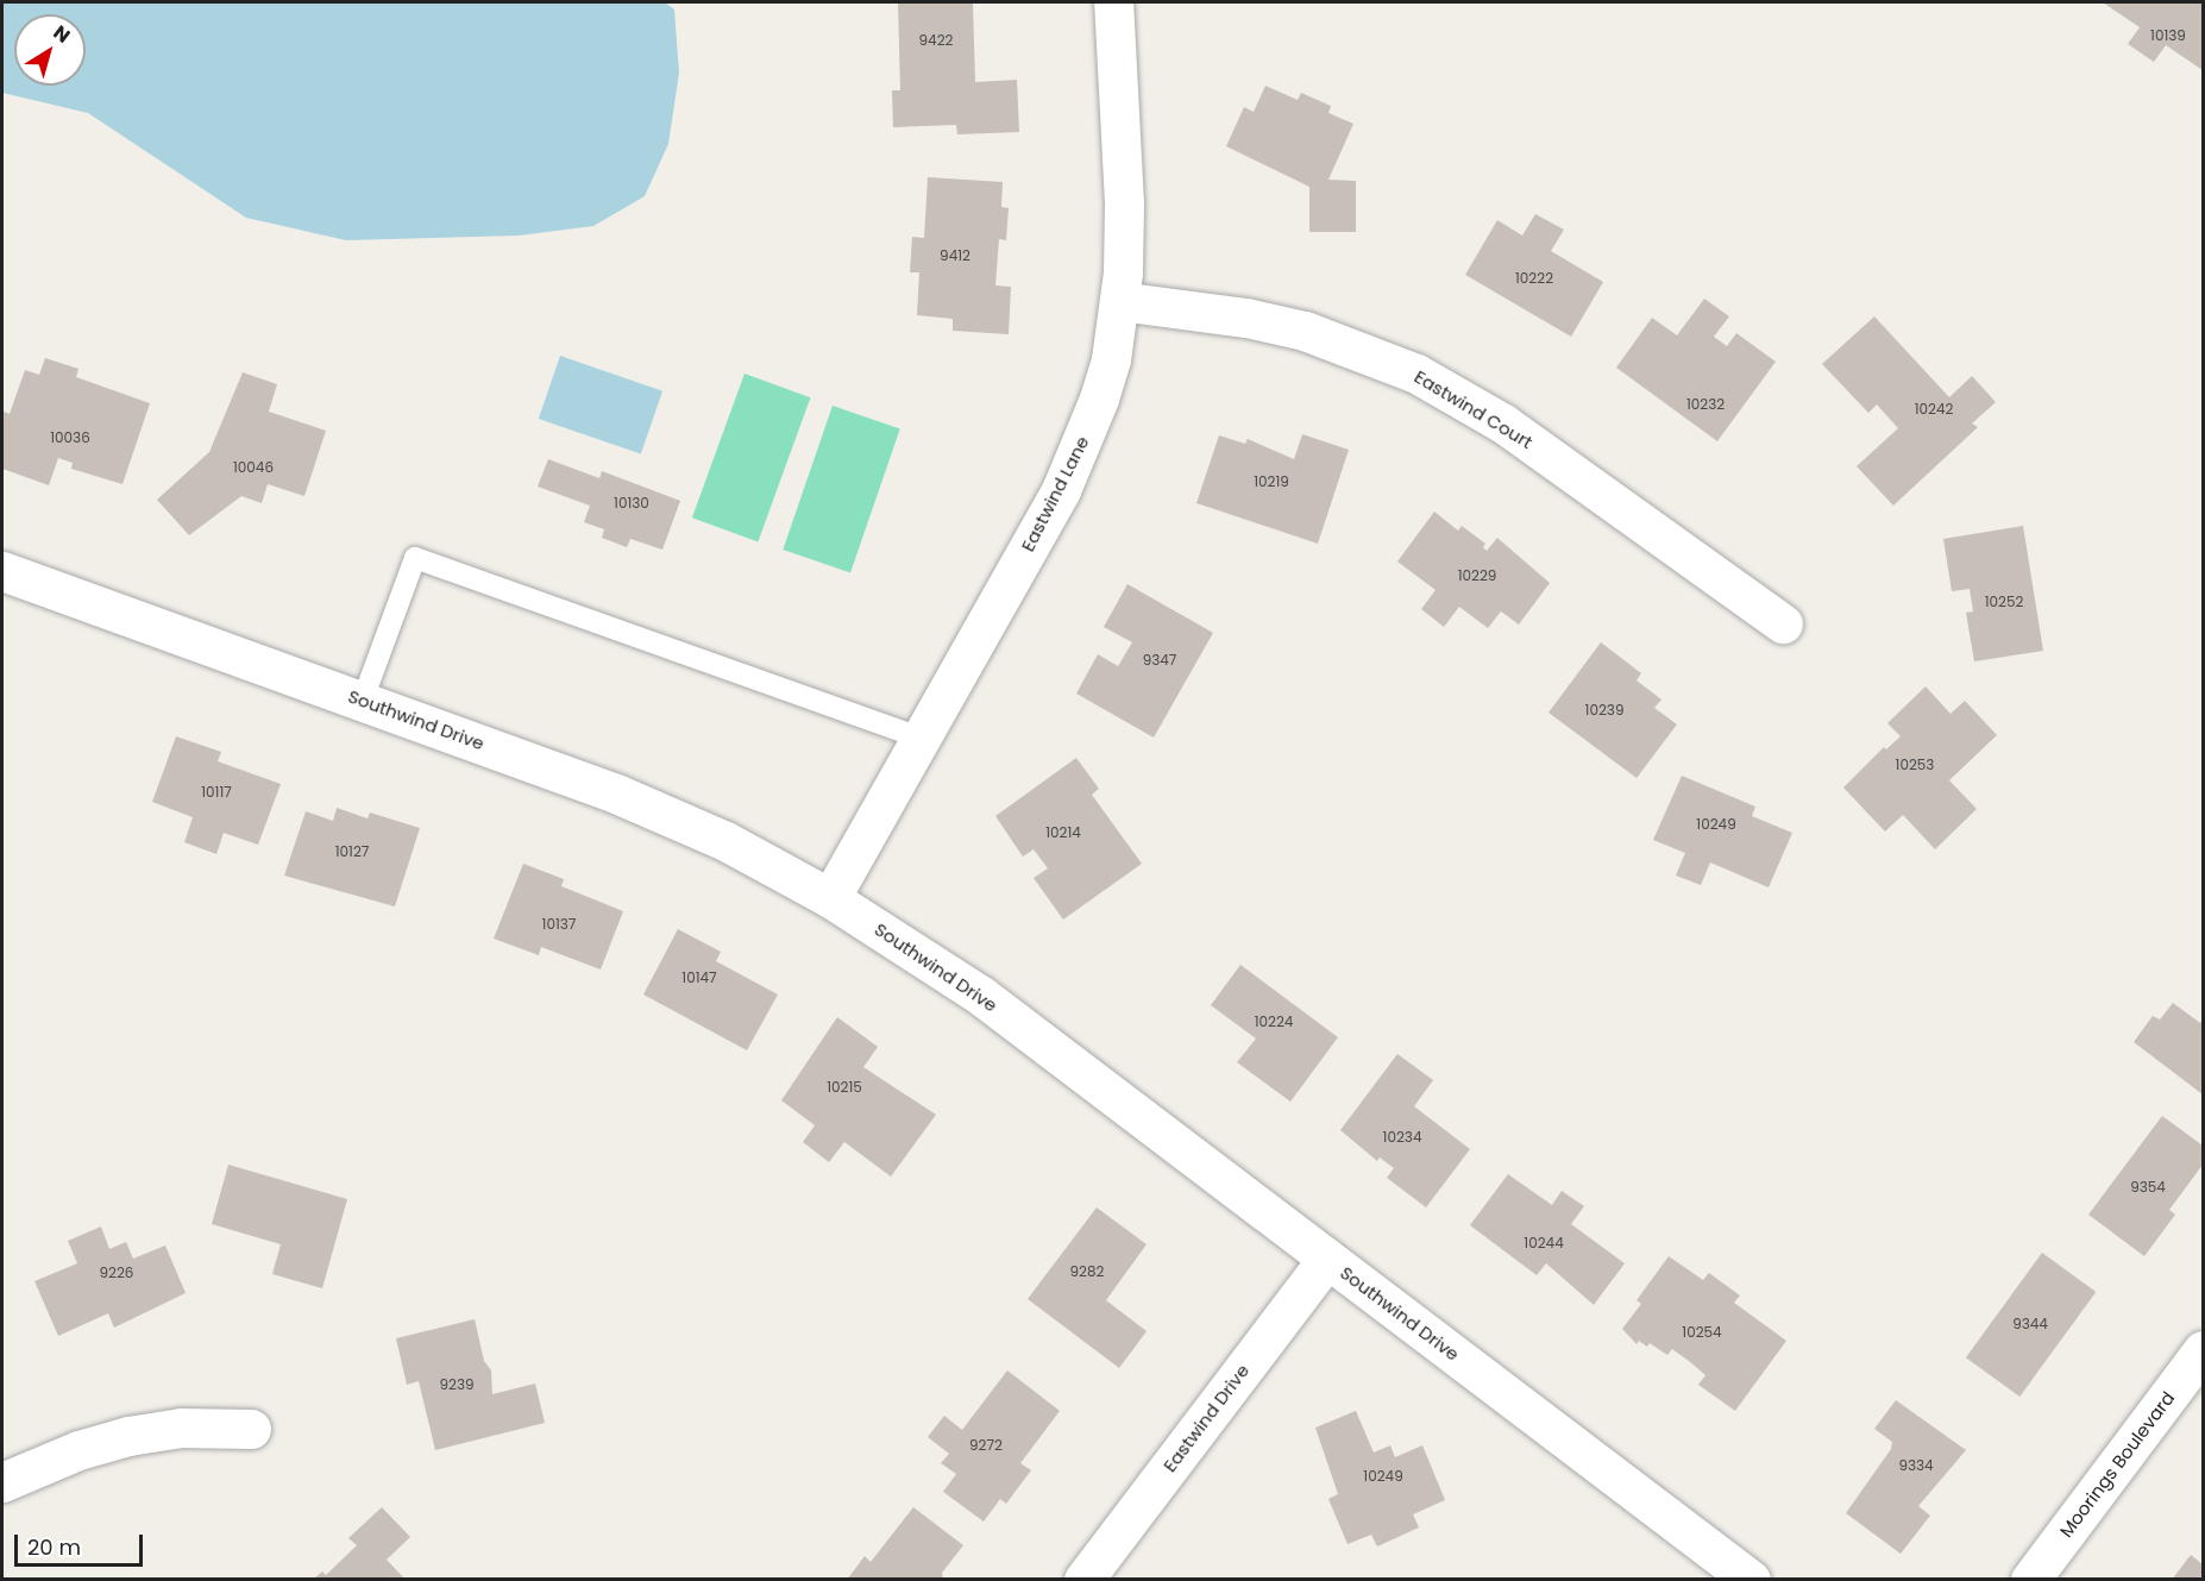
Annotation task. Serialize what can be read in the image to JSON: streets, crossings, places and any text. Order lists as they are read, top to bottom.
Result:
{
  "streets": {
    "street": [
      "Eastwind Court",
      "Eastwind Lane",
      "Southwind Drive",
      "Eastwind Drive",
      "Moorings Boulevard"
    ]
  },
  "crossings": [
    ["Eastwind Court", "Eastwind Lane"],
    ["Eastwind Lane", "Southwind Drive"],
    ["Southwind Drive", "Eastwind Drive"]
  ],
  "house_numbers": [
    "10139",
    "9422",
    "9412",
    "10222",
    "10232",
    "10242",
    "10036",
    "10046",
    "10219",
    "10130",
    "10229",
    "10252",
    "9347",
    "10239",
    "10253",
    "10117",
    "10249",
    "10214",
    "10127",
    "10137",
    "10147",
    "10224",
    "10215",
    "10234",
    "9354",
    "10244",
    "9282",
    "9226",
    "9344",
    "10254",
    "9239",
    "9272",
    "9334",
    "10249"
  ],
  "scale_bar": "20 m",
  "north": "top right"
}
